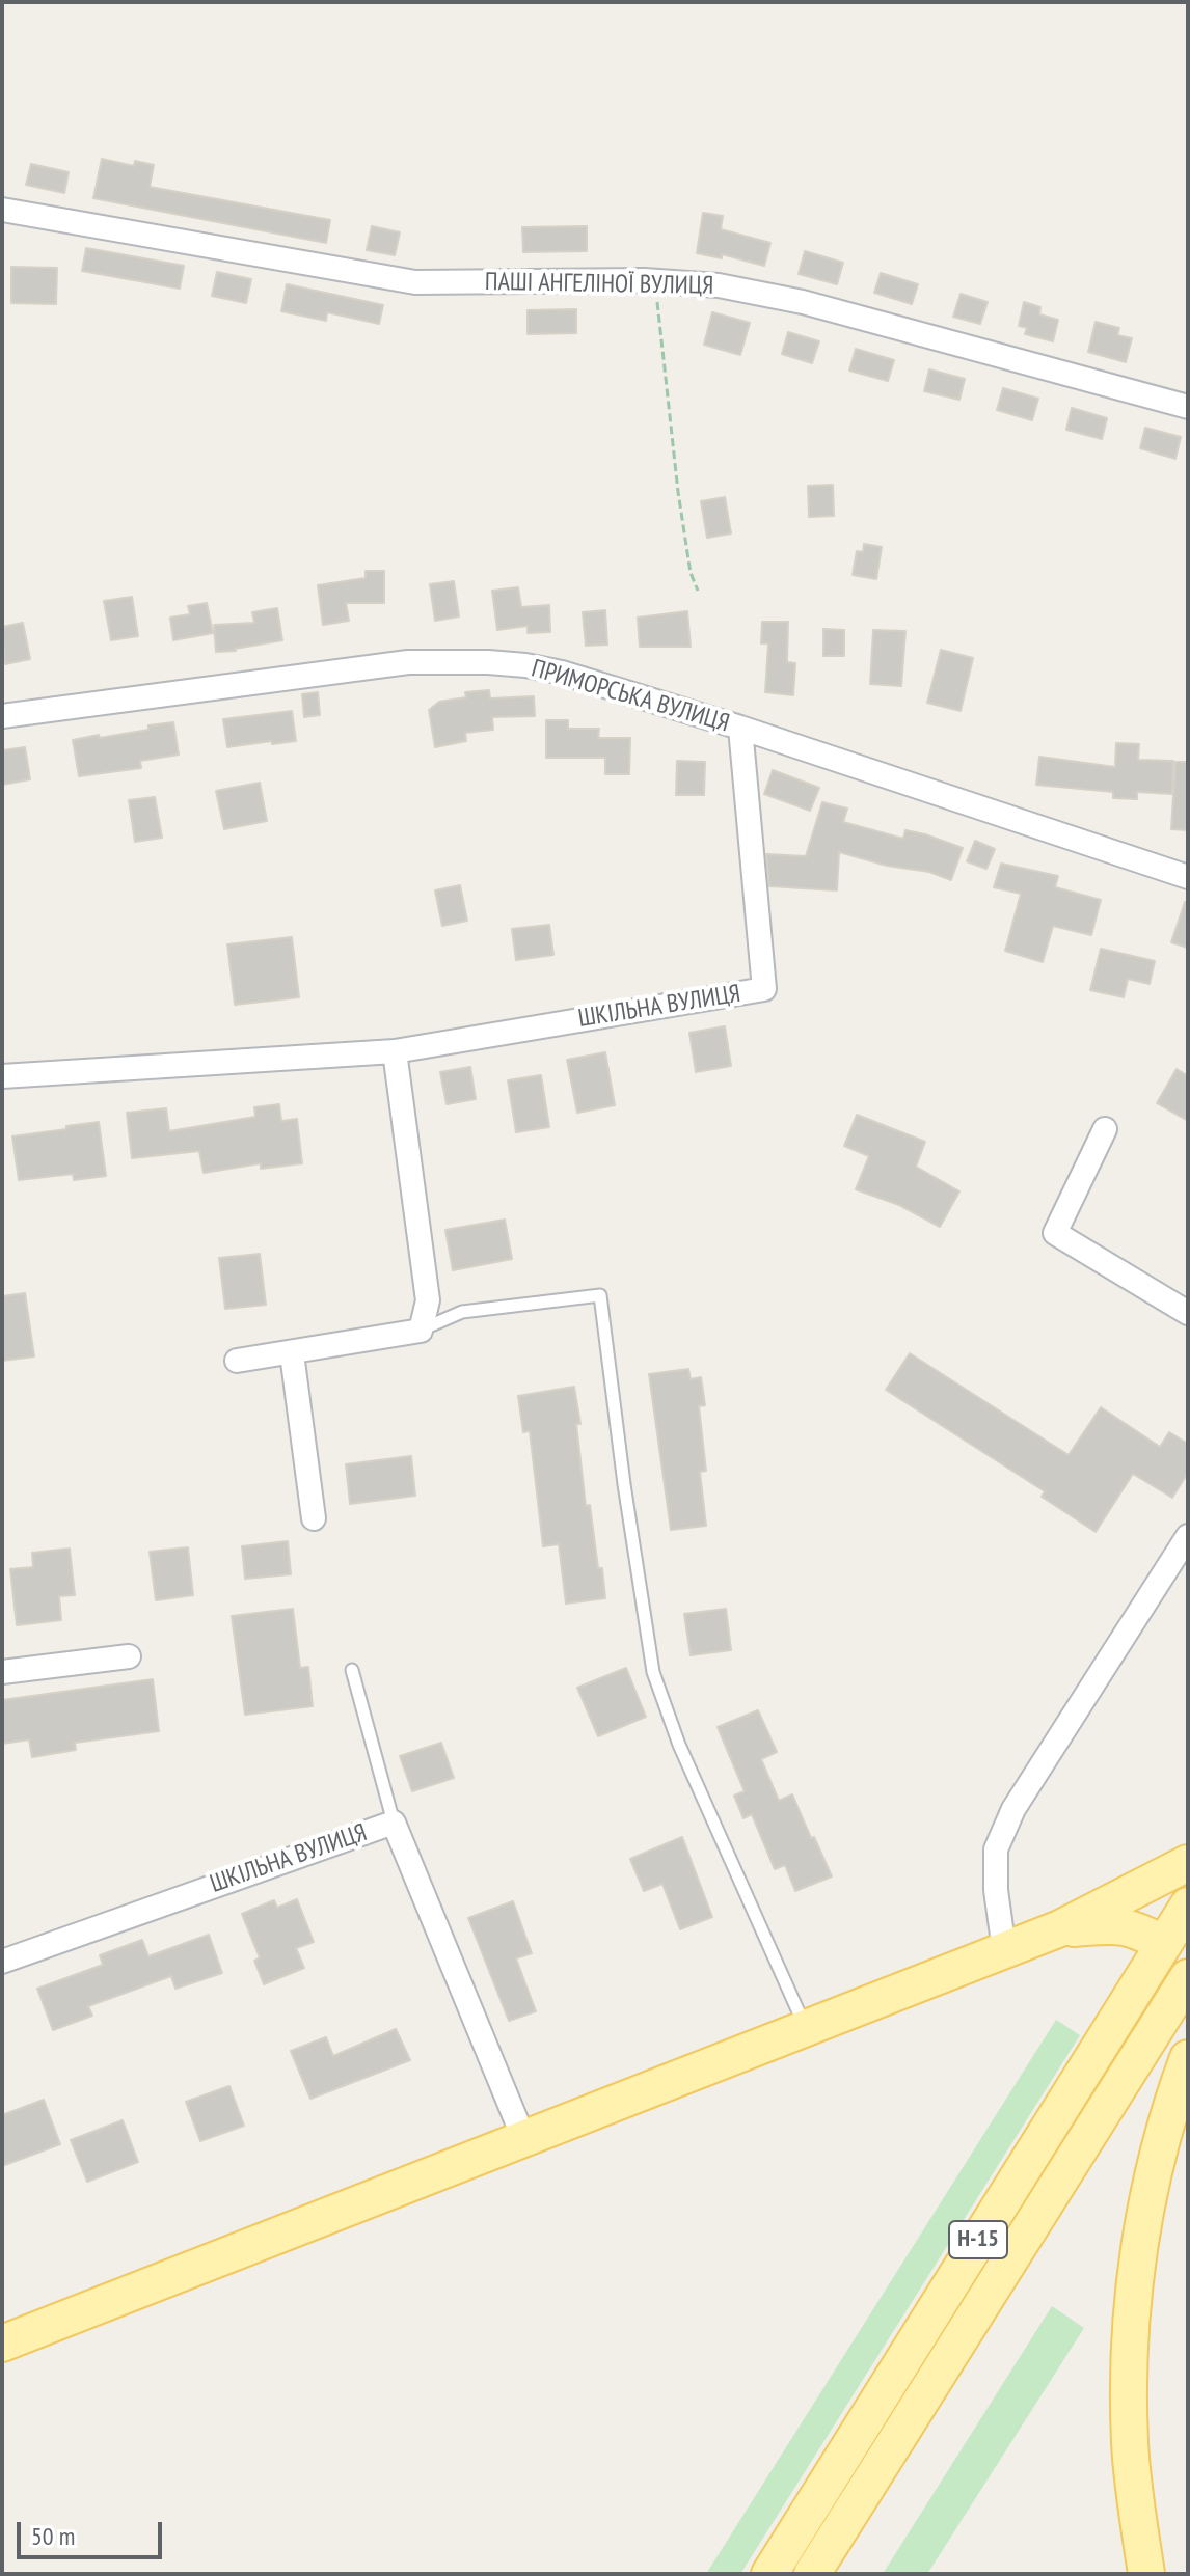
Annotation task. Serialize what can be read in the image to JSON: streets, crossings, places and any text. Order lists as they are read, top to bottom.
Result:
{
  "streets": {
    "main road": ["Н-15"],
    "street": ["ПАШІ АНГЕЛІНОЇ ВУЛИЦЯ", "ПРИМОРСЬКА ВУЛИЦЯ", "ШКІЛЬНА ВУЛИЦЯ"]
  },
  "crossings": [
    ["ПРИМОРСЬКА ВУЛИЦЯ", "ШКІЛЬНА ВУЛИЦЯ"]
  ],
  "scale_bar": "50 m"
}
